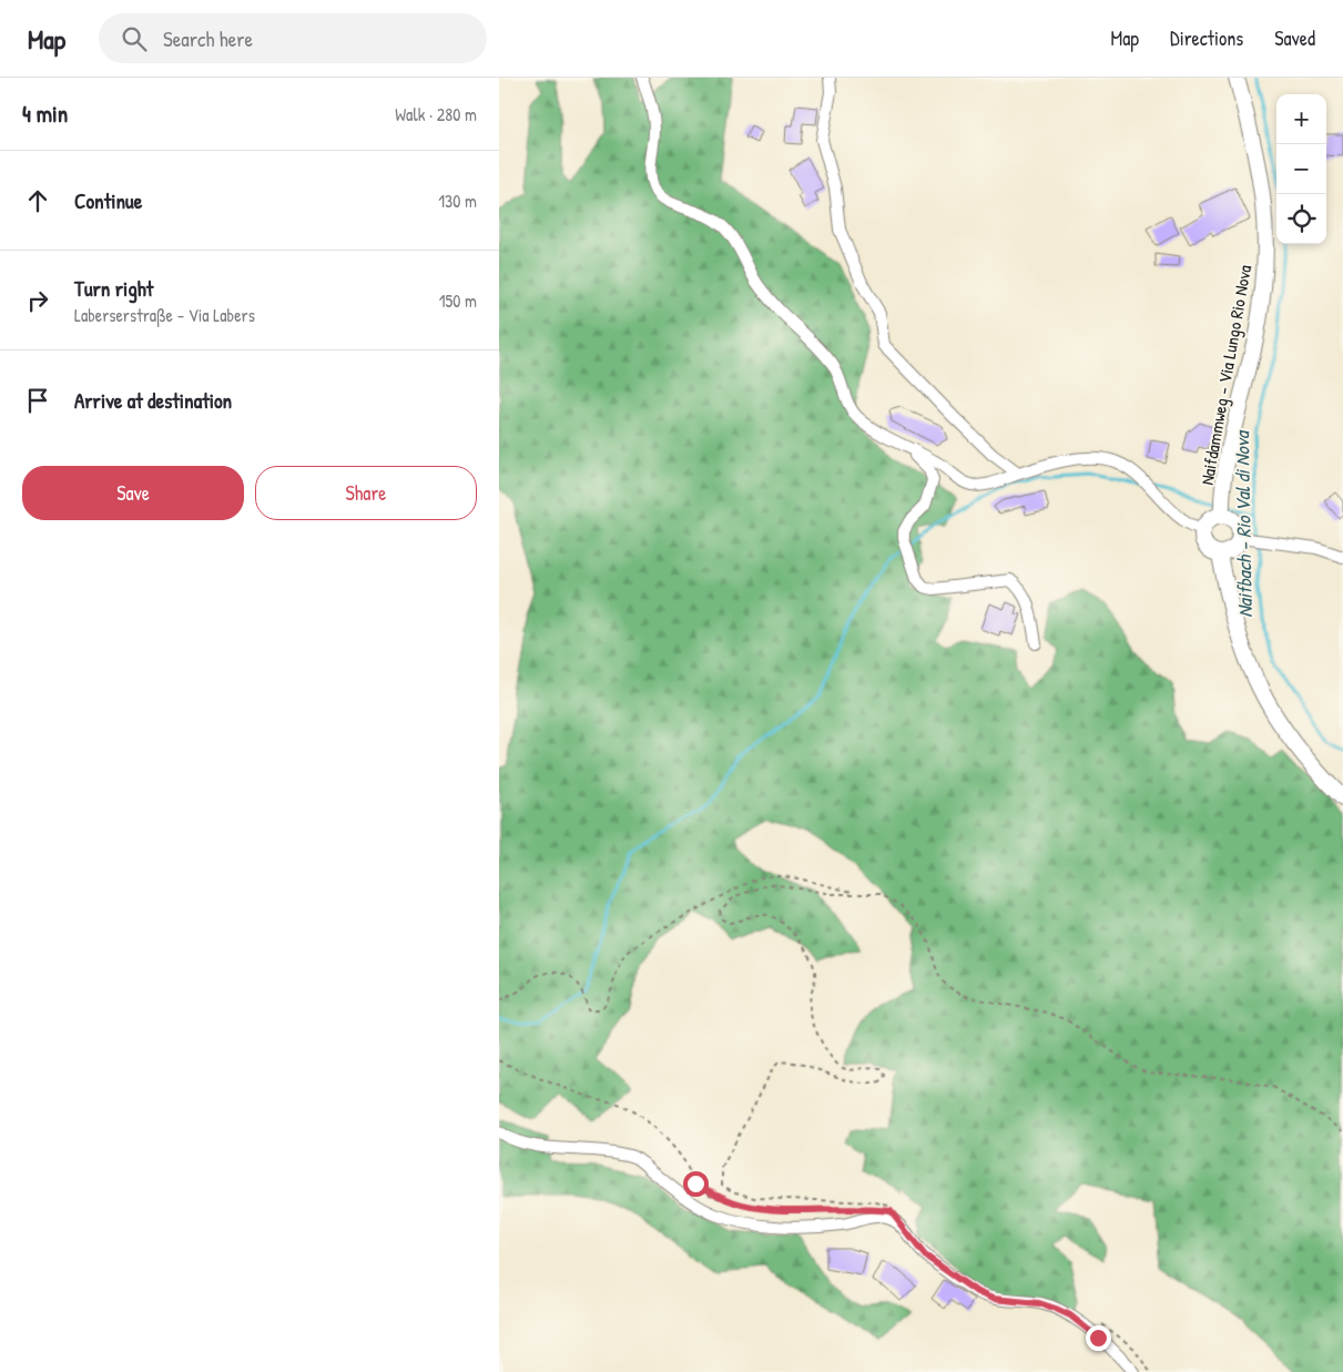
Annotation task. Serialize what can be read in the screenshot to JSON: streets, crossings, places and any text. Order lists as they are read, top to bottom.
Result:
{
  "streets": {
    "main road": ["Naifdammweg - Via Lungo Rio Nova"]
  },
  "water": ["Naifbach - Rio Val di Nova"],
  "page": {
    "header": "Map",
    "search": "Search here",
    "nav": ["Map", "Directions", "Saved"],
    "heading": ["4 min", "Walk · 280 m"],
    "map_buttons": ["+", "−"],
    "list": [
      ["Continue", "130 m"],
      ["Turn right", "Laberserstraße - Via Labers", "150 m"],
      "Arrive at destination"
    ],
    "buttons": ["Save", "Share"]
  }
}
